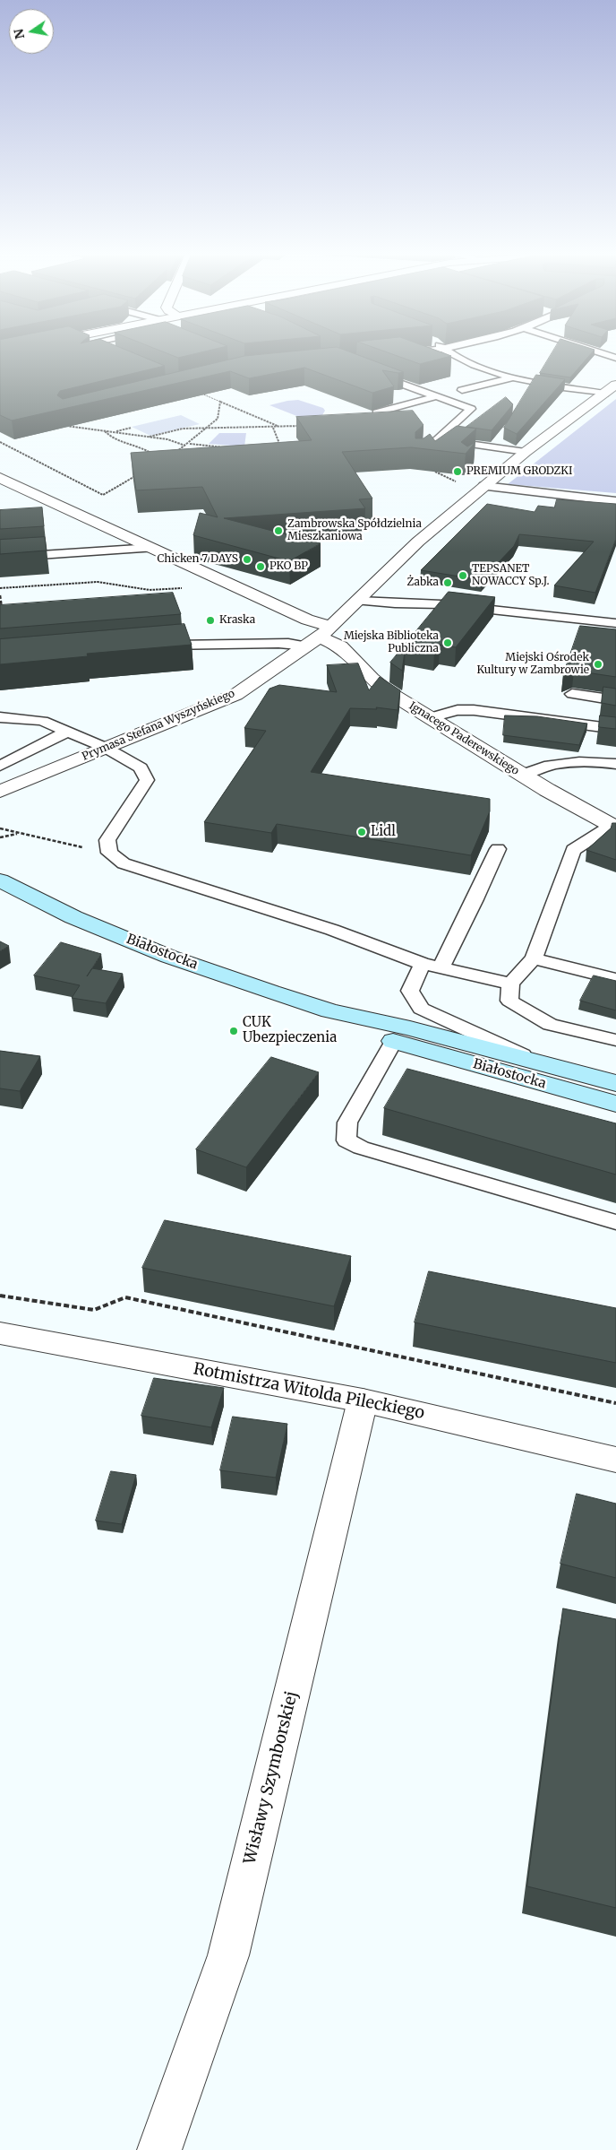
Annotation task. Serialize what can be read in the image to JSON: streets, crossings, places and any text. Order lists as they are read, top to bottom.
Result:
{
  "streets": {
    "main road": ["Białostocka"],
    "street": [
      "Prymasa Stefana Wyszyńskiego",
      "Ignacego Paderewskiego",
      "Rotmistrza Witolda Pileckiego",
      "Wisławy Szymborskiej"
    ]
  },
  "crossings": [
    ["Prymasa Stefana Wyszyńskiego", "Ignacego Paderewskiego"],
    ["Rotmistrza Witolda Pileckiego", "Wisławy Szymborskiej"]
  ],
  "places": [
    "PREMIUM GRODZKI",
    "Zambrowska Spółdzielnia Mieszkaniowa",
    "Chicken 7 DAYS",
    "PKO BP",
    "TEPSANET NOWACCY Sp.J.",
    "Żabka",
    "Kraska",
    "Miejska Biblioteka Publiczna",
    "Miejski Ośrodek Kultury w Zambrowie",
    "Lidl",
    "CUK Ubezpieczenia"
  ],
  "north": "left"
}
